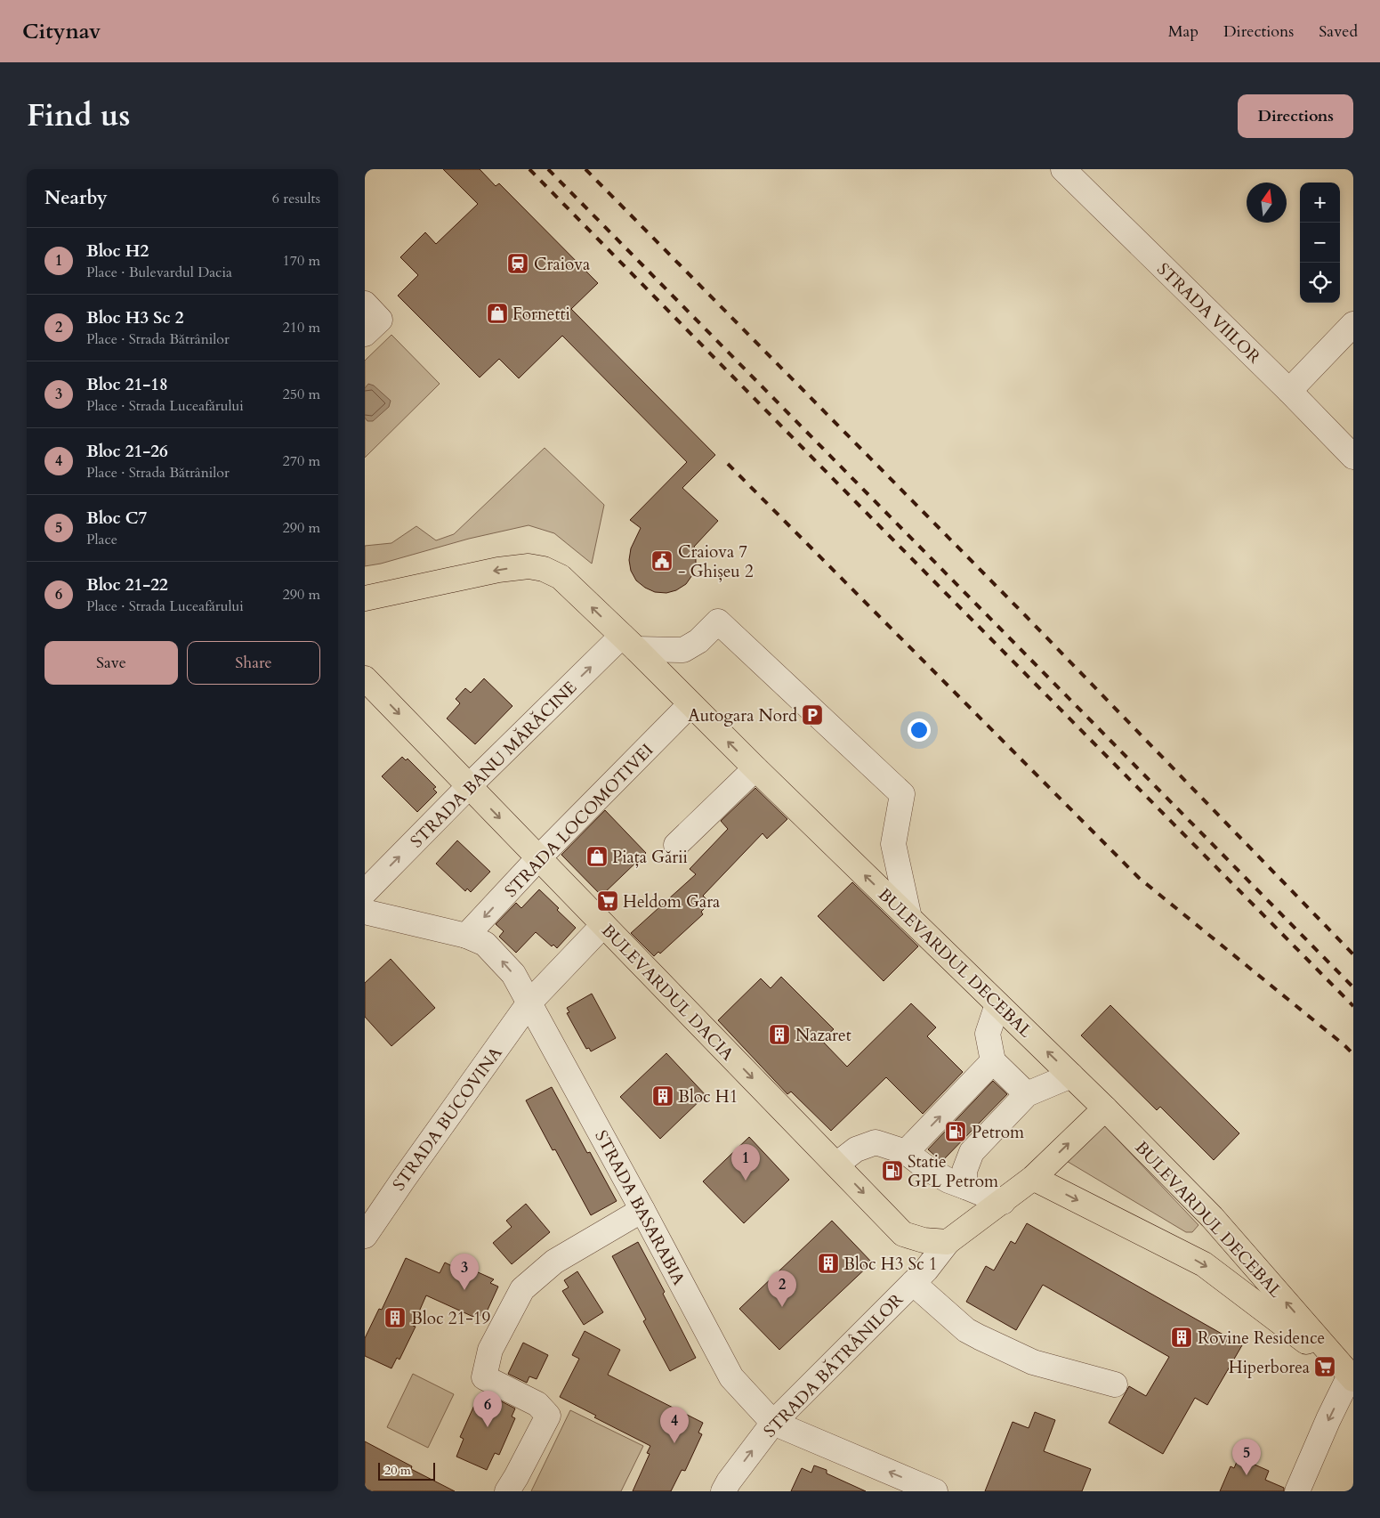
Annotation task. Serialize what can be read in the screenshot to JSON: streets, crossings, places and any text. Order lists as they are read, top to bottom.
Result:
{
  "streets": {
    "main road": ["BULEVARDUL DECEBAL", "BULEVARDUL DACIA", "STRADA BĂTRÂNILOR"],
    "street": [
      "STRADA VIILOR",
      "STRADA BANU MĂRĂCINE",
      "STRADA LOCOMOTIVEI",
      "STRADA BUCOVINA",
      "STRADA BASARABIA"
    ]
  },
  "crossings": [
    ["STRADA BANU MĂRĂCINE", "BULEVARDUL DECEBAL"],
    ["STRADA BANU MĂRĂCINE", "BULEVARDUL DACIA"],
    ["STRADA LOCOMOTIVEI", "BULEVARDUL DECEBAL"],
    ["STRADA LOCOMOTIVEI", "BULEVARDUL DACIA"],
    ["STRADA LOCOMOTIVEI", "STRADA BASARABIA"],
    ["BULEVARDUL DECEBAL", "STRADA BĂTRÂNILOR"],
    ["BULEVARDUL DACIA", "STRADA BUCOVINA"],
    ["BULEVARDUL DACIA", "STRADA BĂTRÂNILOR"],
    ["STRADA BUCOVINA", "STRADA BASARABIA"],
    ["STRADA BASARABIA", "STRADA BĂTRÂNILOR"]
  ],
  "one_way": ["STRADA BANU MĂRĂCINE", "BULEVARDUL DACIA"],
  "places": {
    "station": ["Craiova"],
    "shop": ["Fornetti", "Piața Gării"],
    "public building": ["Craiova 7 - Ghișeu 2"],
    "parking": ["Autogara Nord"],
    "supermarket": ["Heldom Gara", "Hiperborea"],
    "building": [
      "Nazaret",
      "Bloc H1",
      "Bloc H3 Sc 1",
      "Bloc 21-19",
      "Rovine Residence"
    ],
    "fuel station": ["Petrom", "Statie GPL Petrom"]
  },
  "scale_bar": "20 m",
  "north": "top",
  "page": {
    "header": "Citynav",
    "nav": ["Map", "Directions", "Saved"],
    "title": "Find us",
    "buttons": [
      "Directions",
      ["Save", "Share"]
    ],
    "heading": ["Nearby", "6 results"],
    "map_buttons": ["+", "−"],
    "list": [
      {
        "mark": "1",
        "name": "Bloc H2",
        "note": "Place · Bulevardul Dacia",
        "value": "170 m"
      },
      {
        "mark": "2",
        "name": "Bloc H3 Sc 2",
        "note": "Place · Strada Bătrânilor",
        "value": "210 m"
      },
      {
        "mark": "3",
        "name": "Bloc 21-18",
        "note": "Place · Strada Luceafărului",
        "value": "250 m"
      },
      {
        "mark": "4",
        "name": "Bloc 21-26",
        "note": "Place · Strada Bătrânilor",
        "value": "270 m"
      },
      {
        "mark": "5",
        "name": "Bloc C7",
        "note": "Place",
        "value": "290 m"
      },
      {
        "mark": "6",
        "name": "Bloc 21-22",
        "note": "Place · Strada Luceafărului",
        "value": "290 m"
      }
    ],
    "pins": [
      "1",
      "3",
      "2",
      "6",
      "4",
      "5"
    ],
    "scale": "20 m"
  }
}
